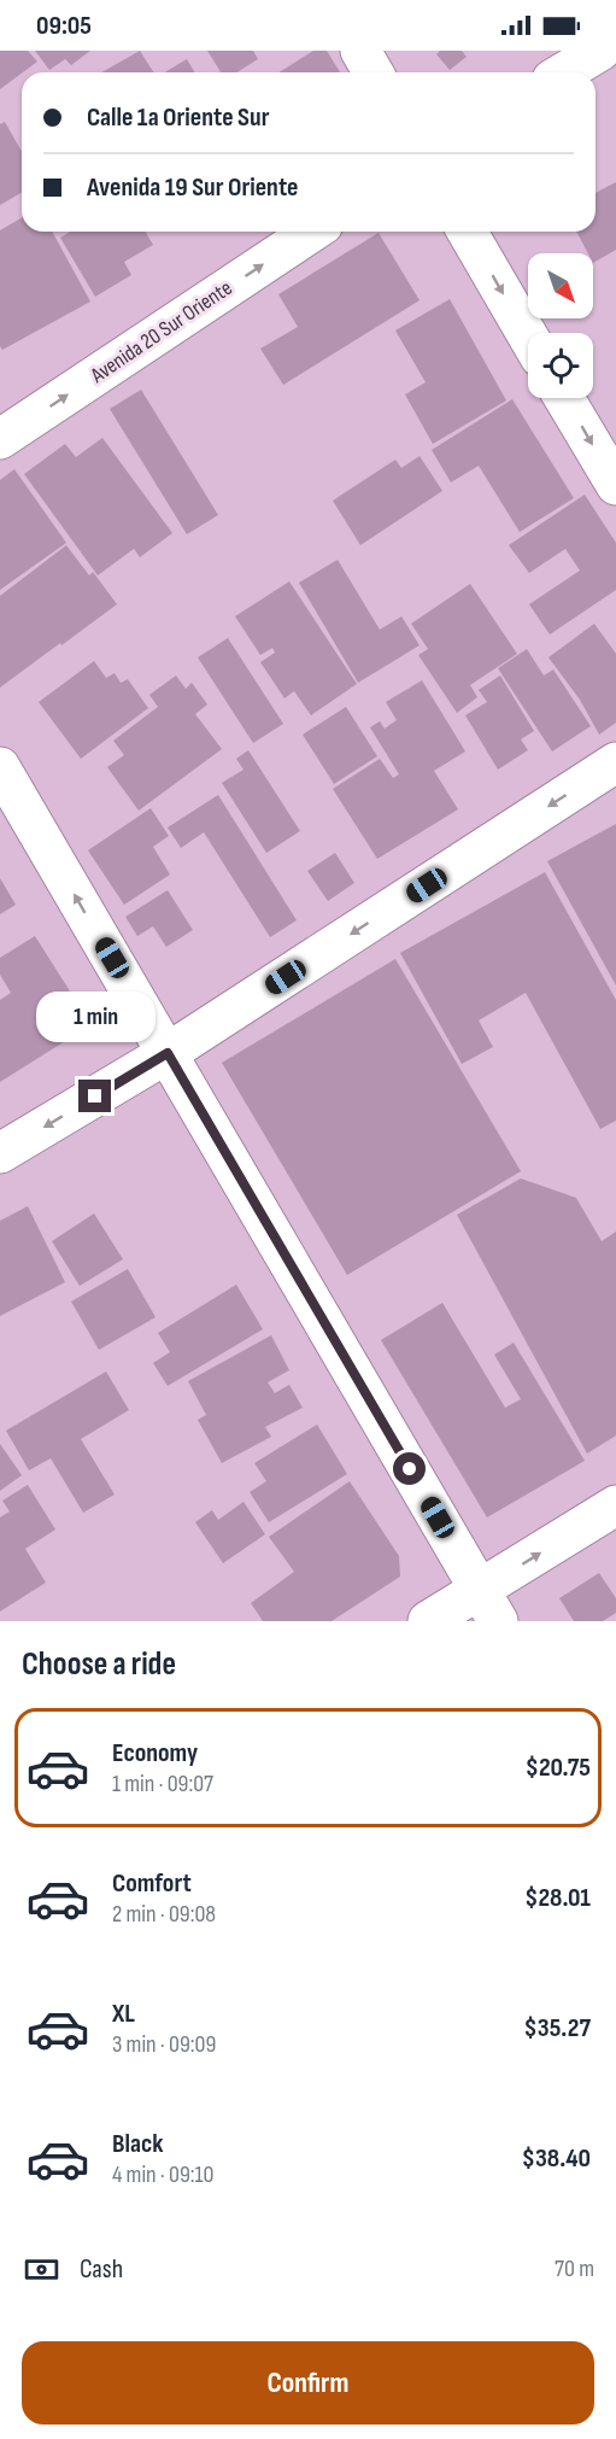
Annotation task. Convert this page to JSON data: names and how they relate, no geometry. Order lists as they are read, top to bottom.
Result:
{
  "streets": {
    "street": ["Avenida 20 Sur Oriente"]
  },
  "one_way": ["Avenida 20 Sur Oriente"],
  "north": "bottom right",
  "page": {
    "status": "09:05",
    "banner": ["Calle 1a Oriente Sur", "Avenida 19 Sur Oriente"],
    "bubble": "1 min",
    "heading": "Choose a ride",
    "list": [
      {
        "name": "Economy",
        "note": "1 min · 09:07",
        "value": "$20.75"
      },
      {
        "name": "Comfort",
        "note": "2 min · 09:08",
        "value": "$28.01"
      },
      {
        "name": "XL",
        "note": "3 min · 09:09",
        "value": "$35.27"
      },
      {
        "name": "Black",
        "note": "4 min · 09:10",
        "value": "$38.40"
      }
    ],
    "pay": ["Cash", "70 m"],
    "buttons": "Confirm"
  }
}
